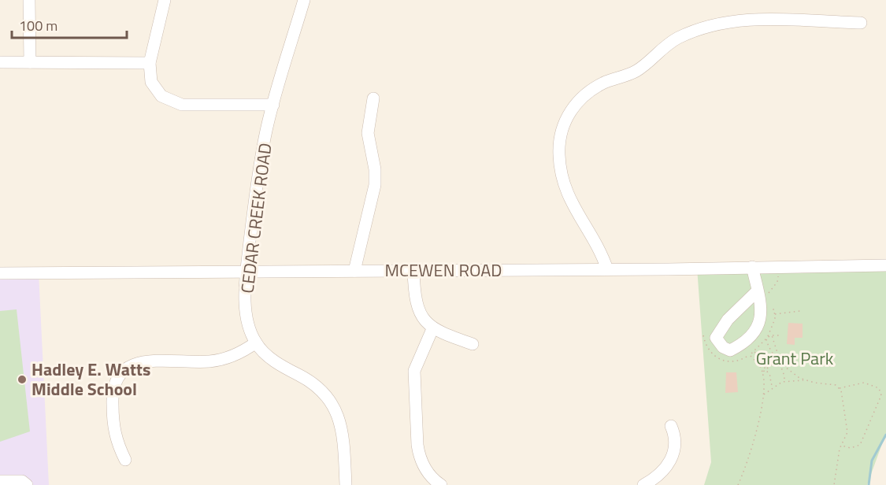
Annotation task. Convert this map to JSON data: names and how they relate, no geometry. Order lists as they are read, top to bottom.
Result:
{
  "streets": {
    "street": ["CEDAR CREEK ROAD", "MCEWEN ROAD"]
  },
  "crossings": [
    ["CEDAR CREEK ROAD", "MCEWEN ROAD"]
  ],
  "parks": ["Grant Park"],
  "places": ["Hadley E. Watts Middle School"],
  "scale_bar": "100 m"
}
